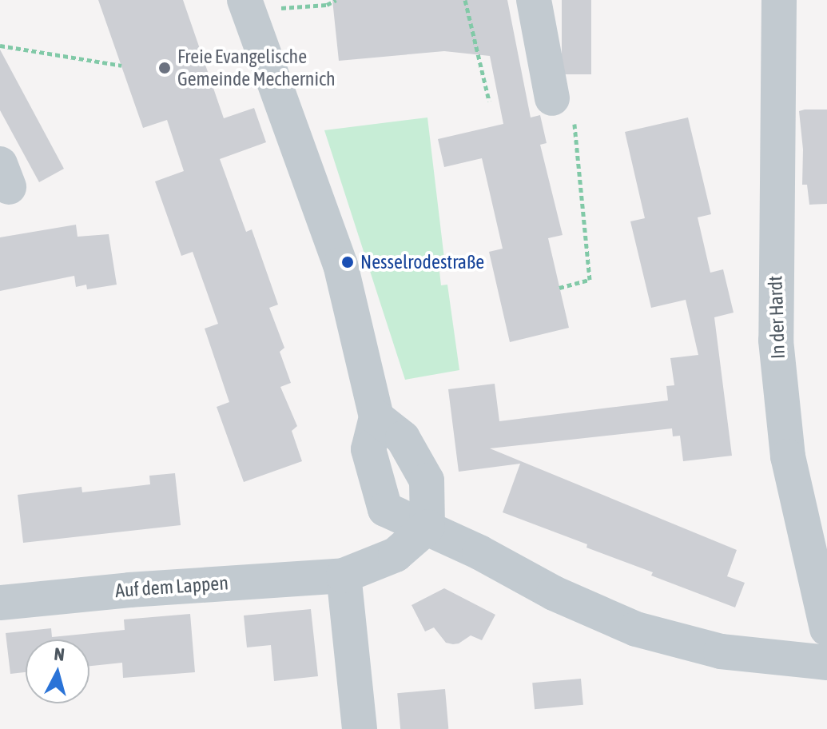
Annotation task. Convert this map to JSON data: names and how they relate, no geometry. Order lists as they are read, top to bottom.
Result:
{
  "streets": {
    "street": ["In der Hardt", "Auf dem Lappen"]
  },
  "places": ["Freie Evangelische Gemeinde Mechernich", "Nesselrodestraße"],
  "north": "top"
}
